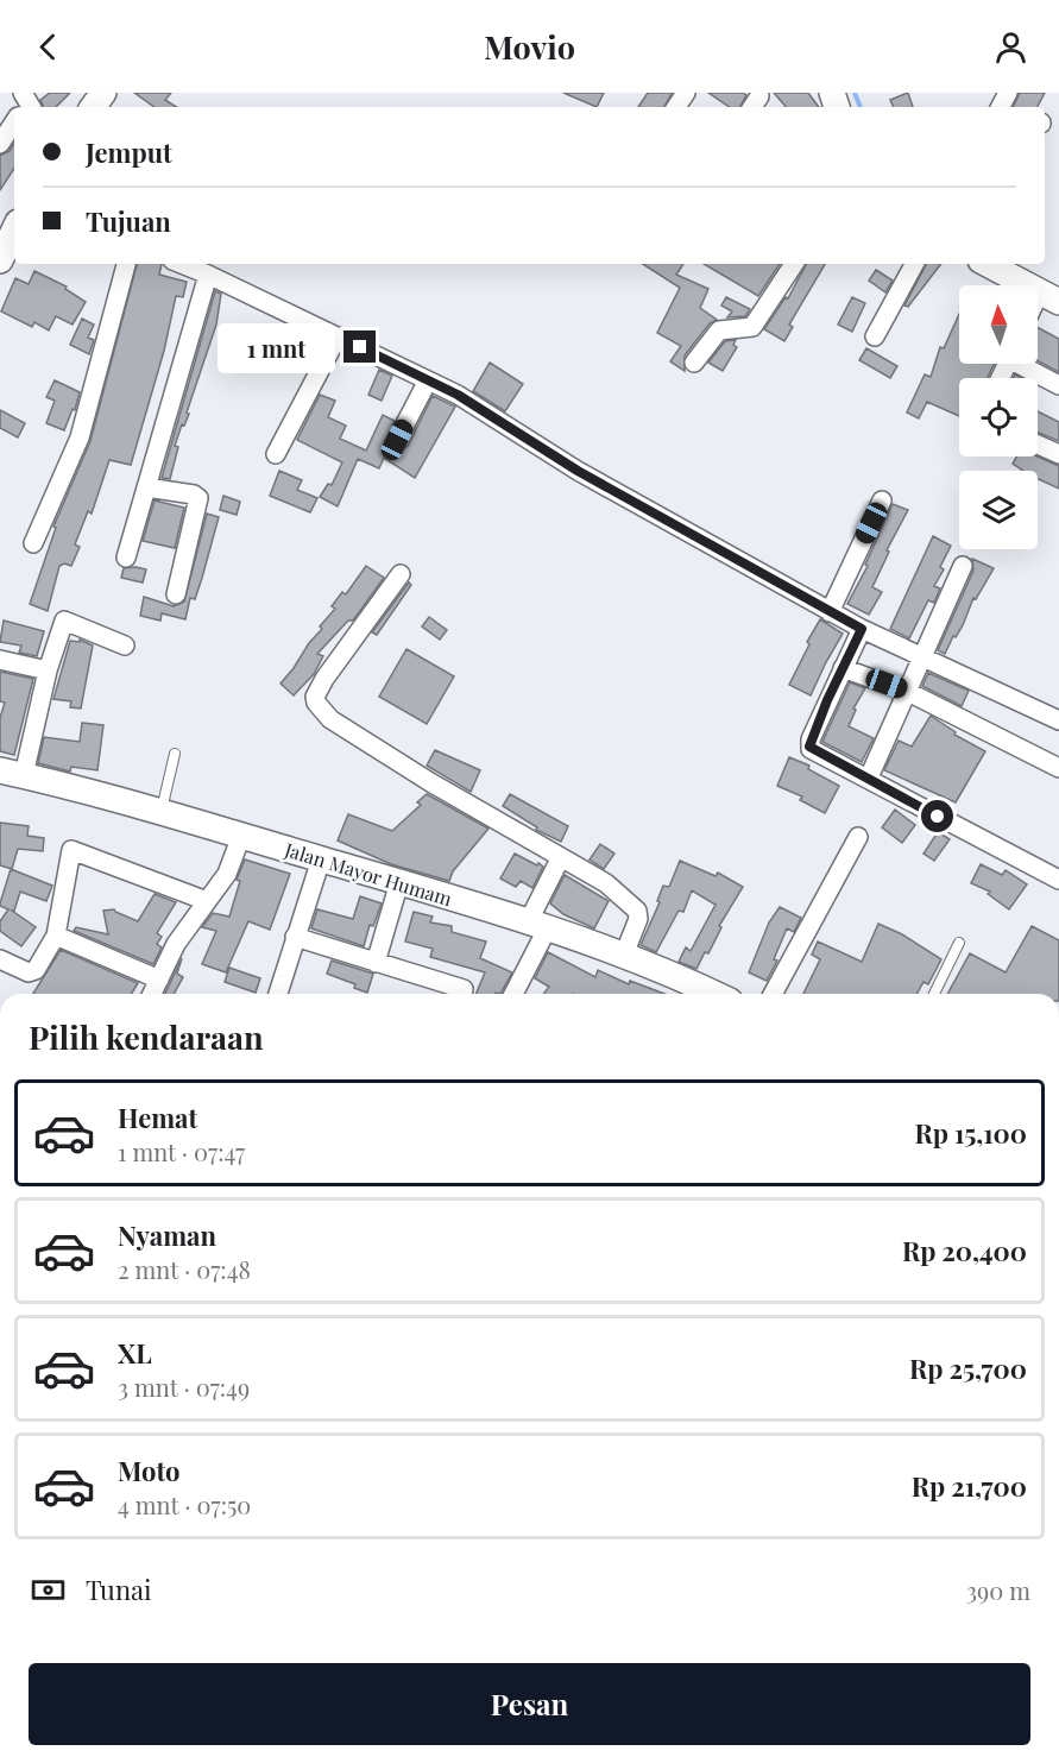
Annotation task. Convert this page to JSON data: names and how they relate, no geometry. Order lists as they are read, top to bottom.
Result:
{
  "streets": {
    "main road": ["Jalan Mayor Humam"]
  },
  "north": "top",
  "page": {
    "header": "Movio",
    "banner": ["Jemput", "Tujuan"],
    "bubble": "1 mnt",
    "heading": "Pilih kendaraan",
    "list": [
      {
        "name": "Hemat",
        "note": "1 mnt · 07:47",
        "value": "Rp 15,100"
      },
      {
        "name": "Nyaman",
        "note": "2 mnt · 07:48",
        "value": "Rp 20,400"
      },
      {
        "name": "XL",
        "note": "3 mnt · 07:49",
        "value": "Rp 25,700"
      },
      {
        "name": "Moto",
        "note": "4 mnt · 07:50",
        "value": "Rp 21,700"
      }
    ],
    "pay": ["Tunai", "390 m"],
    "buttons": "Pesan"
  }
}
